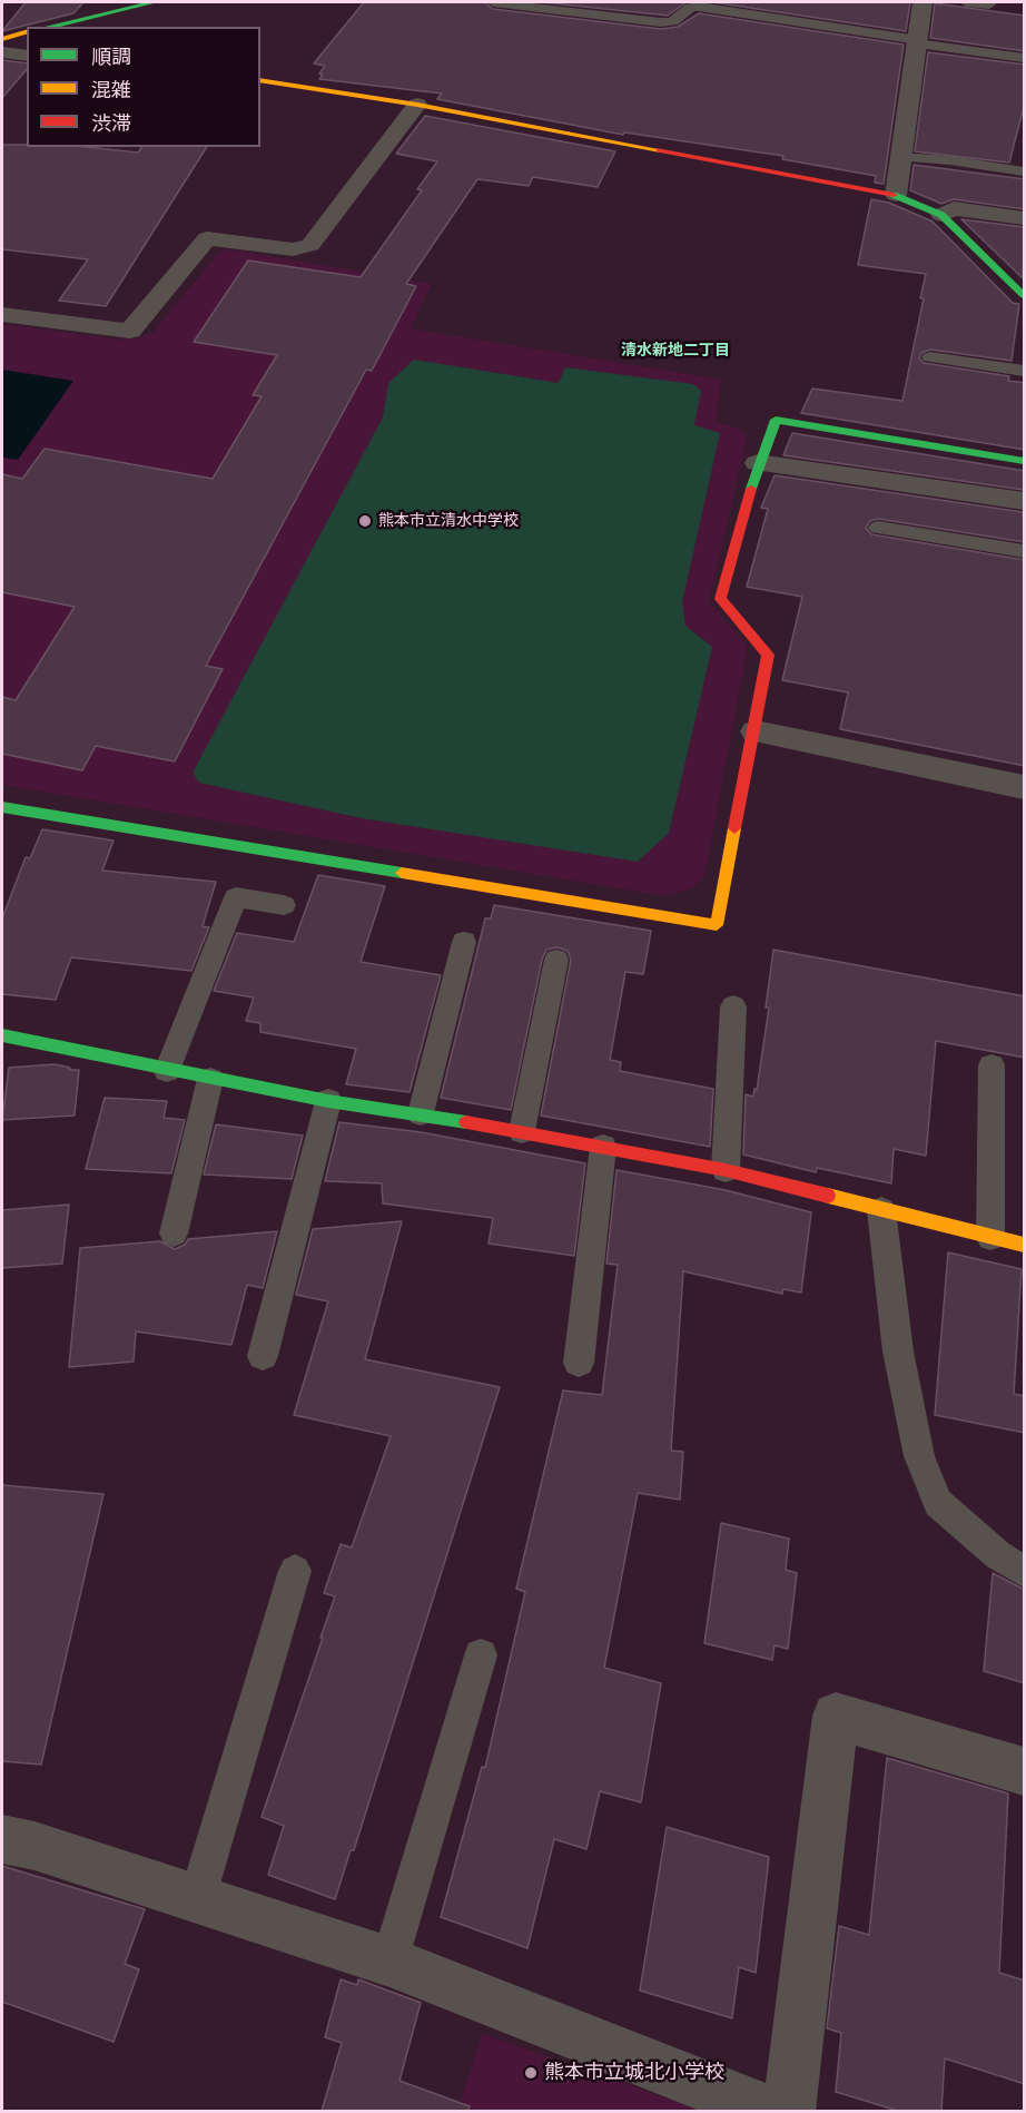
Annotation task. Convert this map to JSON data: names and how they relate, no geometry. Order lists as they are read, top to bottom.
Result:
{
  "districts": ["清水新地二丁目"],
  "places": ["熊本市立清水中学校", "熊本市立城北小学校"],
  "legend": ["順調", "混雑", "渋滞"]
}
